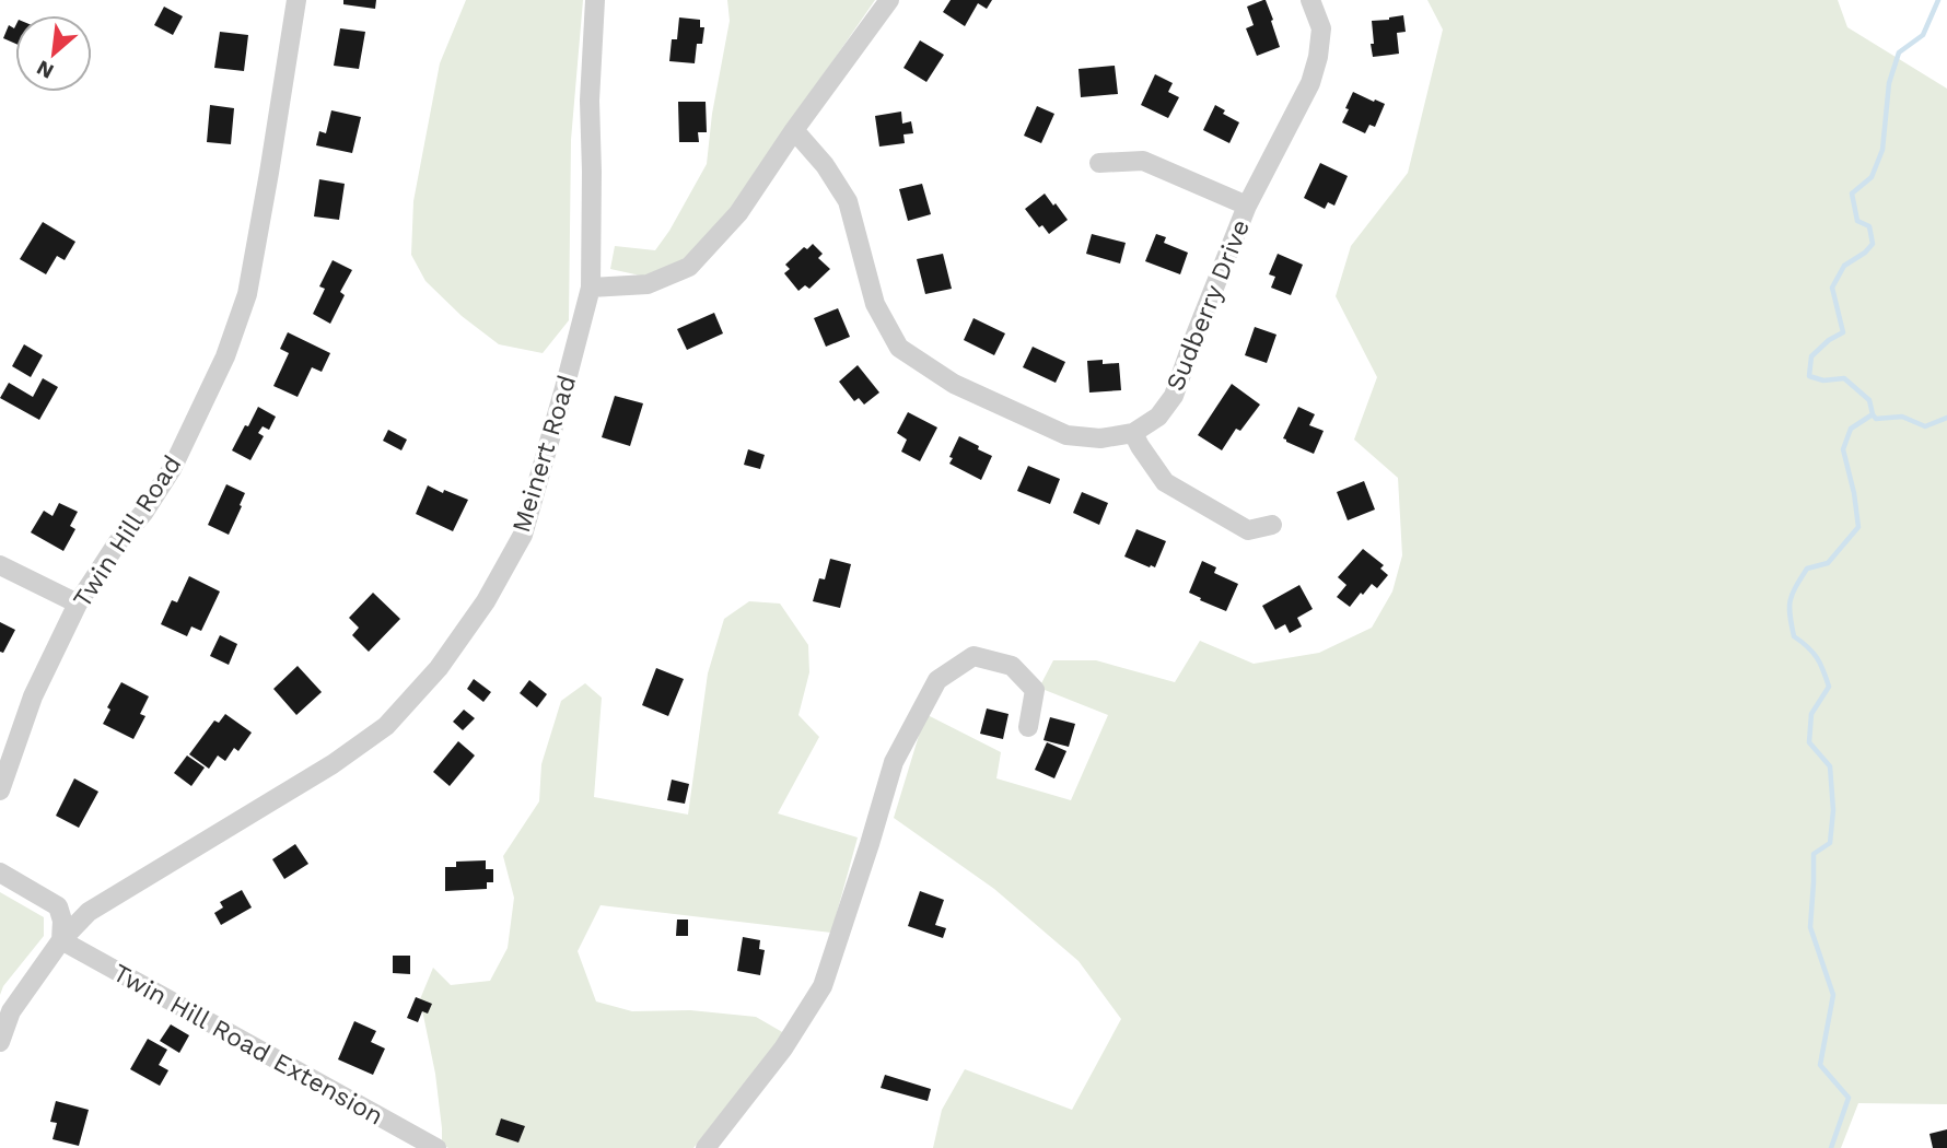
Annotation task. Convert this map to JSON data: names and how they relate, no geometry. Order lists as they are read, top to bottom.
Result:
{
  "streets": {
    "street": [
      "Sudberry Drive",
      "Meinert Road",
      "Twin Hill Road",
      "Twin Hill Road Extension"
    ]
  },
  "crossings": [
    ["Meinert Road", "Twin Hill Road Extension"]
  ],
  "north": "bottom left"
}
